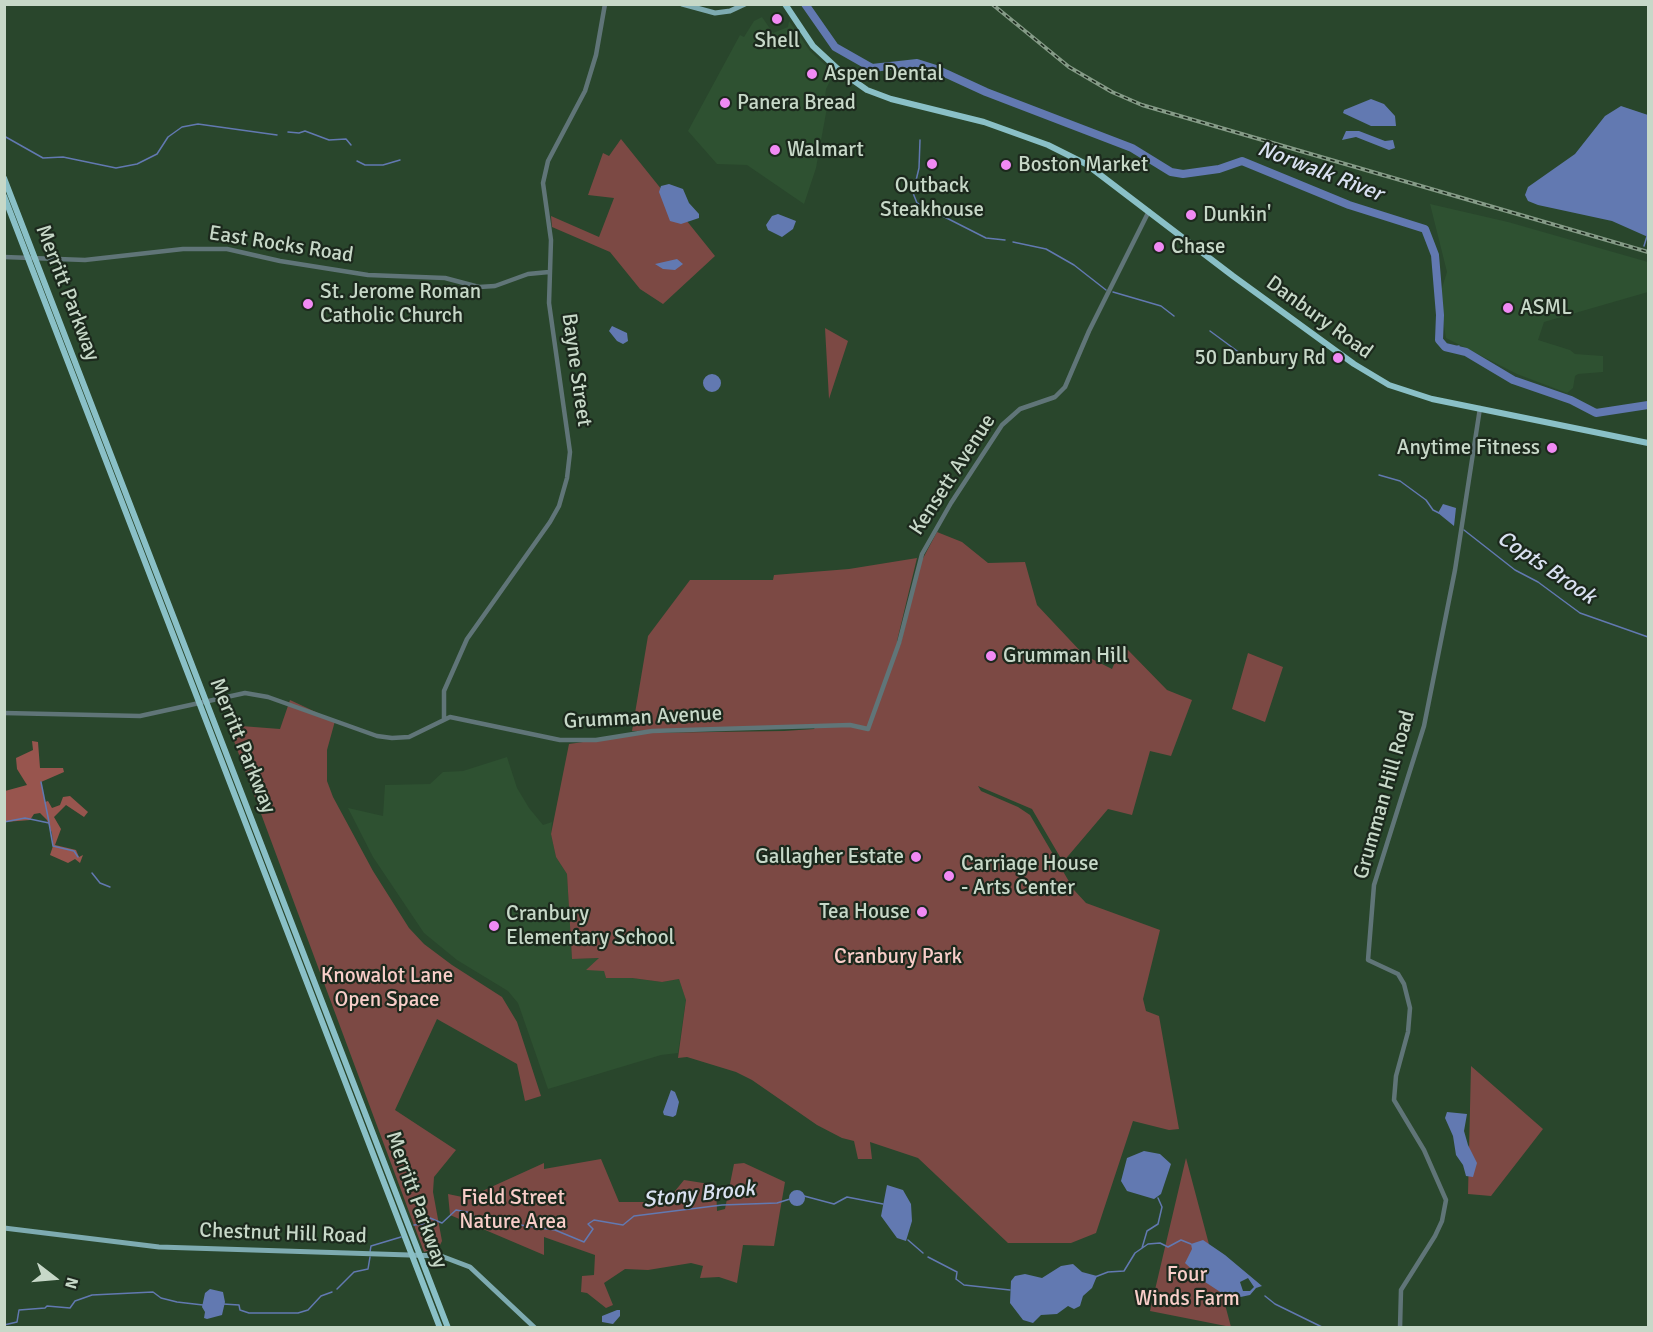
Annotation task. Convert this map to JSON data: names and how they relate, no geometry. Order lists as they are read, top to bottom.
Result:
{
  "streets": {
    "highway": ["Merritt Parkway", "Danbury Road"],
    "main road": ["Chestnut Hill Road"],
    "street": [
      "East Rocks Road",
      "Bayne Street",
      "Kensett Avenue",
      "Grumman Avenue",
      "Grumman Hill Road"
    ]
  },
  "crossings": [
    ["East Rocks Road", "Bayne Street"],
    ["Danbury Road", "Kensett Avenue"],
    ["Danbury Road", "Grumman Hill Road"],
    ["Bayne Street", "Grumman Avenue"],
    ["Kensett Avenue", "Grumman Avenue"]
  ],
  "water": ["Norwalk River", "Copts Brook", "Stony Brook"],
  "parks": [
    "Cranbury Park",
    "Knowalot Lane Open Space",
    "Field Street Nature Area",
    "Four Winds Farm"
  ],
  "places": [
    "Shell",
    "Aspen Dental",
    "Panera Bread",
    "Walmart",
    "Outback Steakhouse",
    "Boston Market",
    "Dunkin'",
    "Chase",
    "St. Jerome Roman Catholic Church",
    "ASML",
    "50 Danbury Rd",
    "Anytime Fitness",
    "Grumman Hill",
    "Gallagher Estate",
    "Carriage House - Arts Center",
    "Tea House",
    "Cranbury Elementary School"
  ],
  "north": "right"
}
